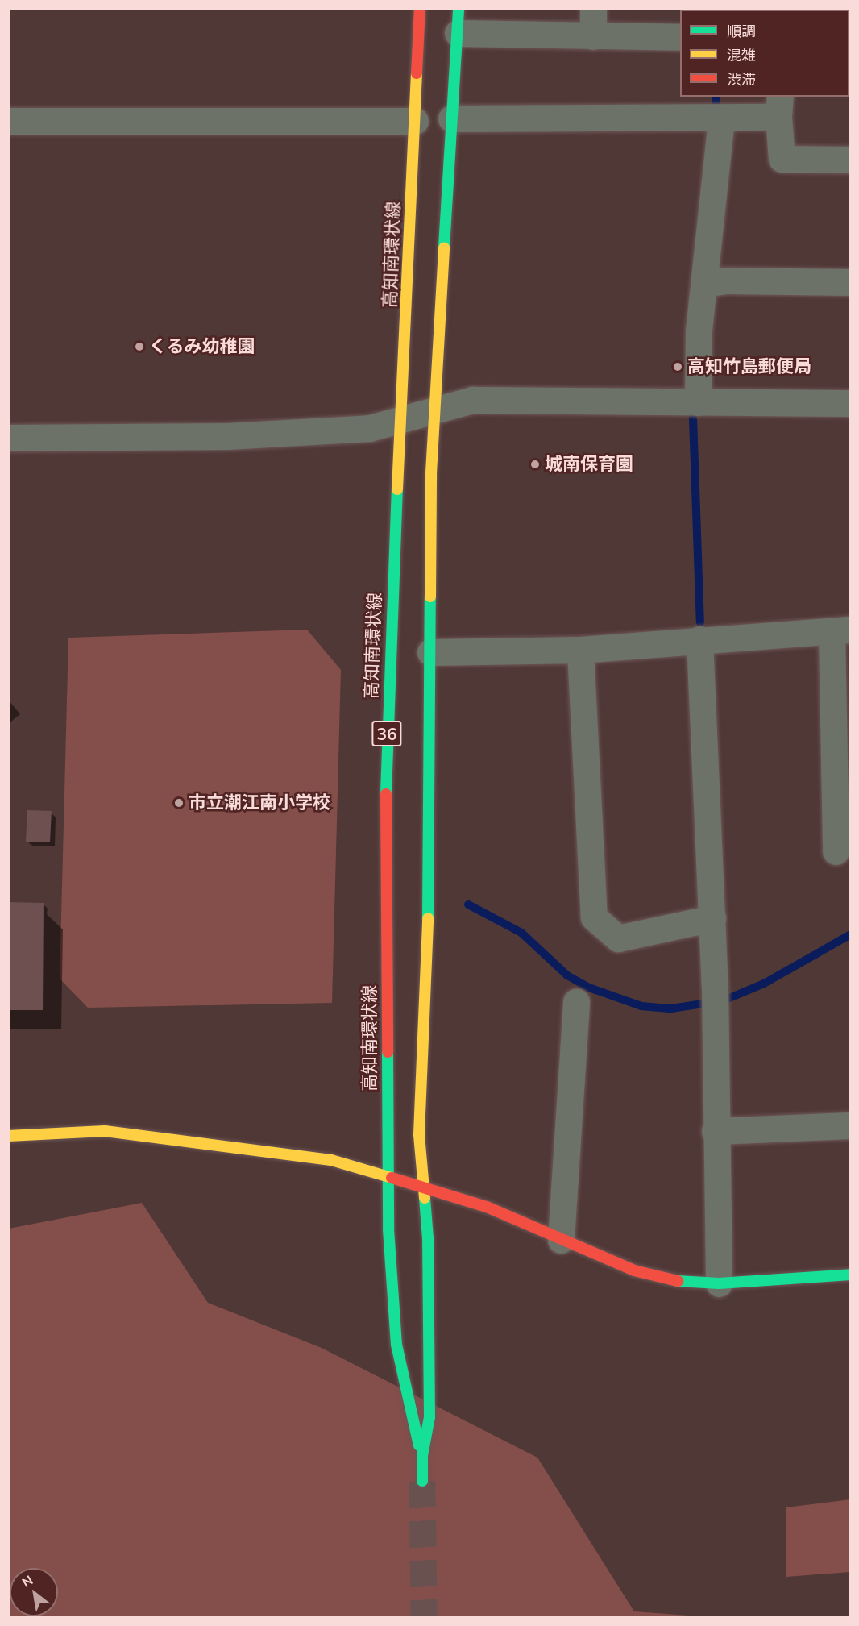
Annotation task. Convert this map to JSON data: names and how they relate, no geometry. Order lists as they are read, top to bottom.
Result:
{
  "streets": {
    "main road": ["高知南環状線", "36"]
  },
  "places": [
    "くるみ幼稚園",
    "高知竹島郵便局",
    "城南保育園",
    "市立潮江南小学校"
  ],
  "legend": ["順調", "混雑", "渋滞"],
  "north": "top left"
}
